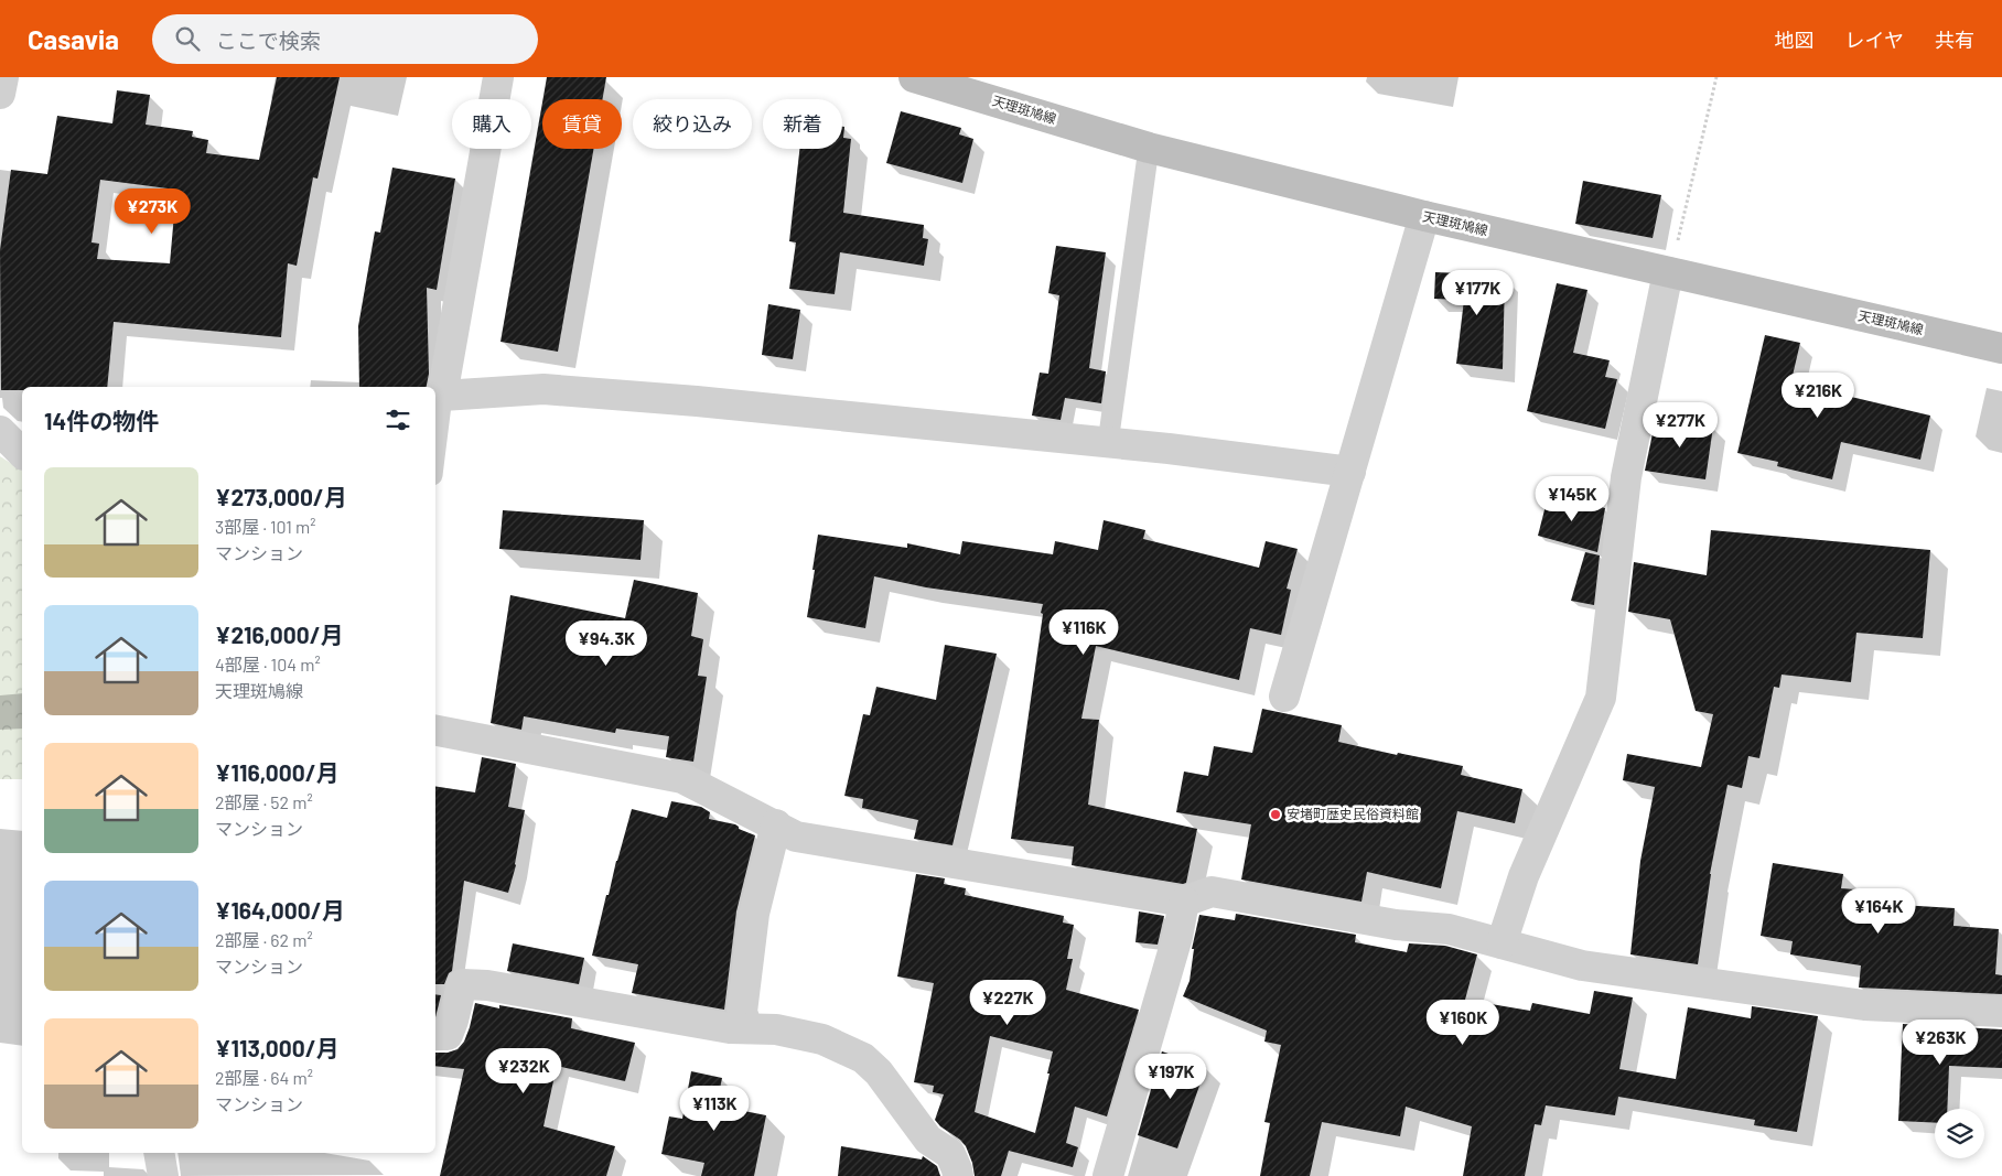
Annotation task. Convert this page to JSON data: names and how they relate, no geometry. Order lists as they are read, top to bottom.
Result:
{
  "streets": {
    "main road": ["天理斑鳩線"]
  },
  "places": ["安堵町歴史民俗資料館"],
  "page": {
    "header": "Casavia",
    "search": "ここで検索",
    "nav": ["地図", "レイヤ", "共有"],
    "chip": [
      "購入",
      "賃貸",
      "絞り込み",
      "新着"
    ],
    "price": [
      "¥273K",
      "¥177K",
      "¥216K",
      "¥277K",
      "¥145K",
      "¥116K",
      "¥94.3K",
      "¥164K",
      "¥227K",
      "¥160K",
      "¥263K",
      "¥232K",
      "¥197K",
      "¥113K"
    ],
    "heading": "14件の物件",
    "list": [
      {
        "name": "¥273,000/月",
        "note": "3部屋 · 101 m² · マンション"
      },
      {
        "name": "¥216,000/月",
        "note": "4部屋 · 104 m² · 天理斑鳩線"
      },
      {
        "name": "¥116,000/月",
        "note": "2部屋 · 52 m² · マンション"
      },
      {
        "name": "¥164,000/月",
        "note": "2部屋 · 62 m² · マンション"
      },
      {
        "name": "¥113,000/月",
        "note": "2部屋 · 64 m² · マンション"
      }
    ]
  }
}
